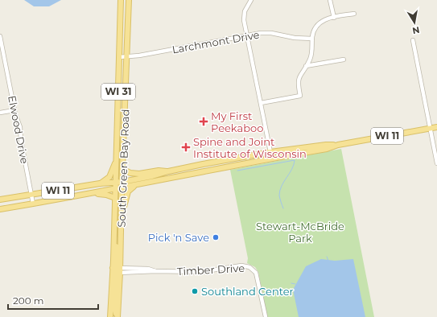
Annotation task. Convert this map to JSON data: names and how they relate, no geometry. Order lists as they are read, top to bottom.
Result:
{
  "streets": {
    "main road": ["WI 31", "WI 11", "South Green Bay Road"],
    "street": ["Larchmont Drive", "Elwood Drive", "Timber Drive"]
  },
  "crossings": [
    ["Larchmont Drive", "South Green Bay Road"],
    ["Elwood Drive", "WI 11"],
    ["WI 11", "South Green Bay Road"],
    ["South Green Bay Road", "Timber Drive"]
  ],
  "parks": ["Stewart-McBride Park"],
  "places": {
    "health": ["My First Peekaboo", "Spine and Joint Institute of Wisconsin"],
    "other": ["Pick 'n Save", "Southland Center"]
  },
  "scale_bar": "200 m",
  "north": "bottom"
}
